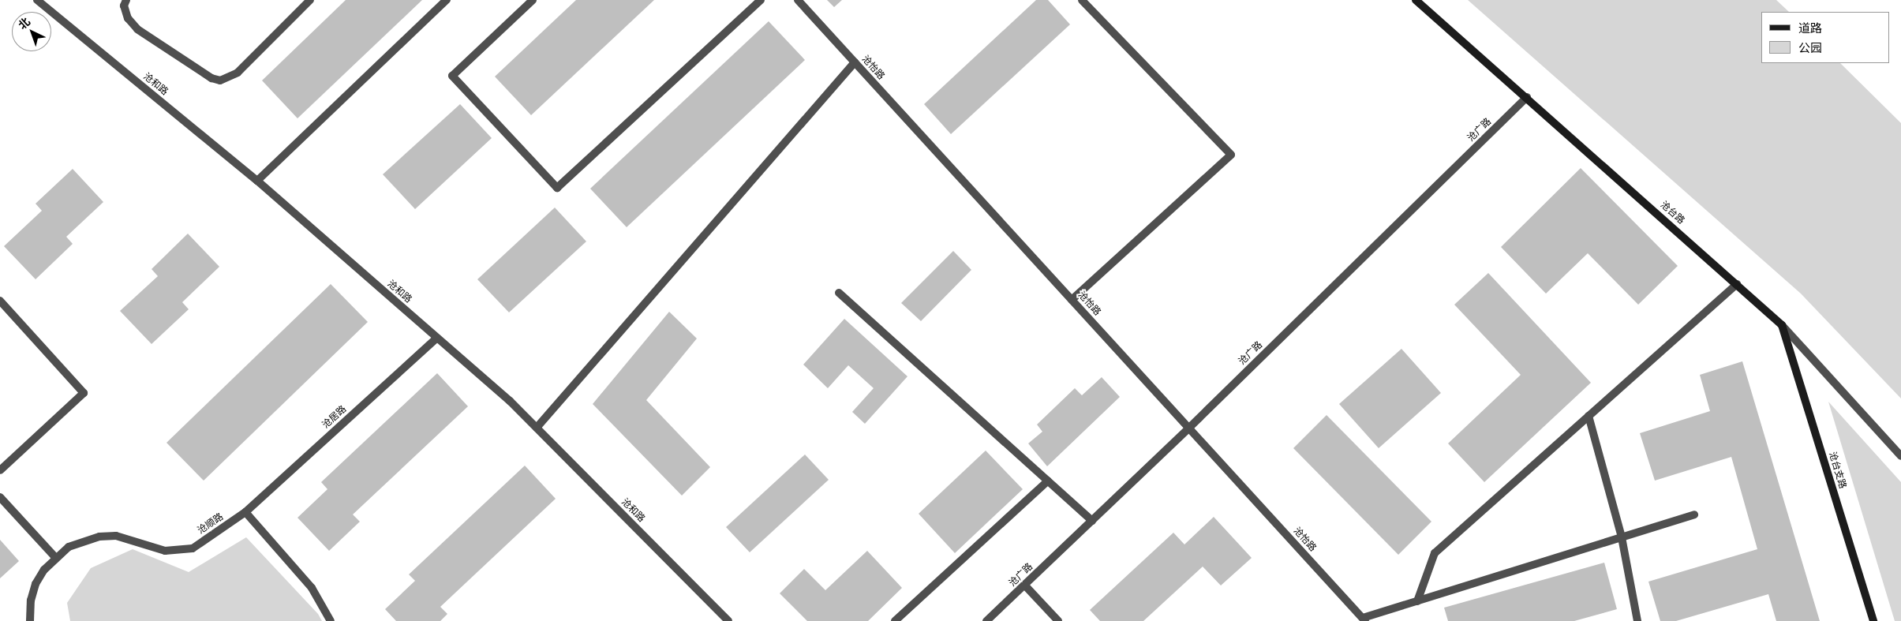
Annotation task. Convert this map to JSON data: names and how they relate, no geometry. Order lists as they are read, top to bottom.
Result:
{
  "streets": {
    "street": [
      "沧怡路",
      "沧和路",
      "沧广路",
      "沧台路",
      "沧居路",
      "沧台支路",
      "沧顺路"
    ]
  },
  "crossings": [
    ["沧怡路", "沧广路"],
    ["沧和路", "沧居路"],
    ["沧广路", "沧台路"],
    ["沧台路", "沧台支路"],
    ["沧居路", "沧顺路"]
  ],
  "legend": ["道路", "公园"],
  "north": "top left"
}
